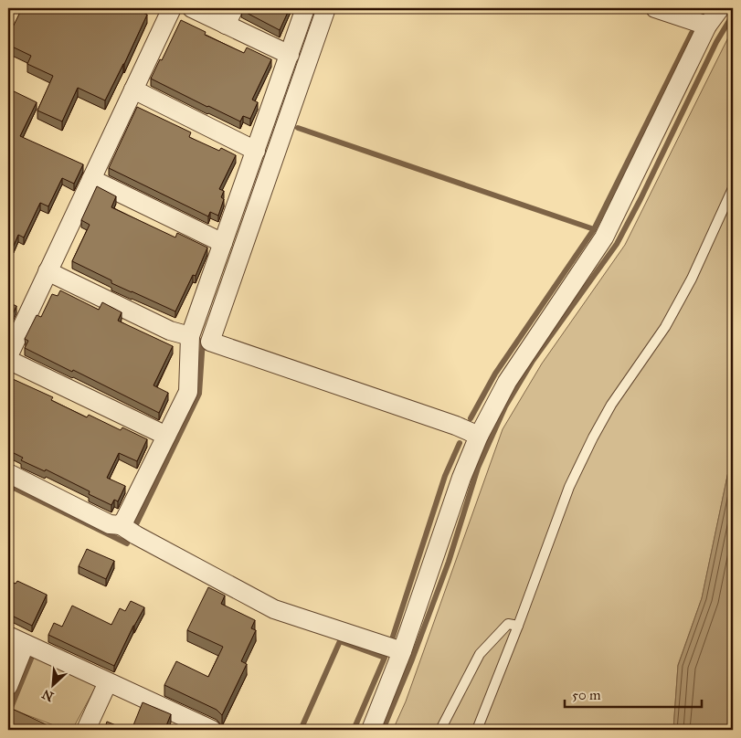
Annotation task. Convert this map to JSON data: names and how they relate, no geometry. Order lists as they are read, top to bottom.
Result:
{
  "scale_bar": "50 m",
  "north": "bottom left"
}
